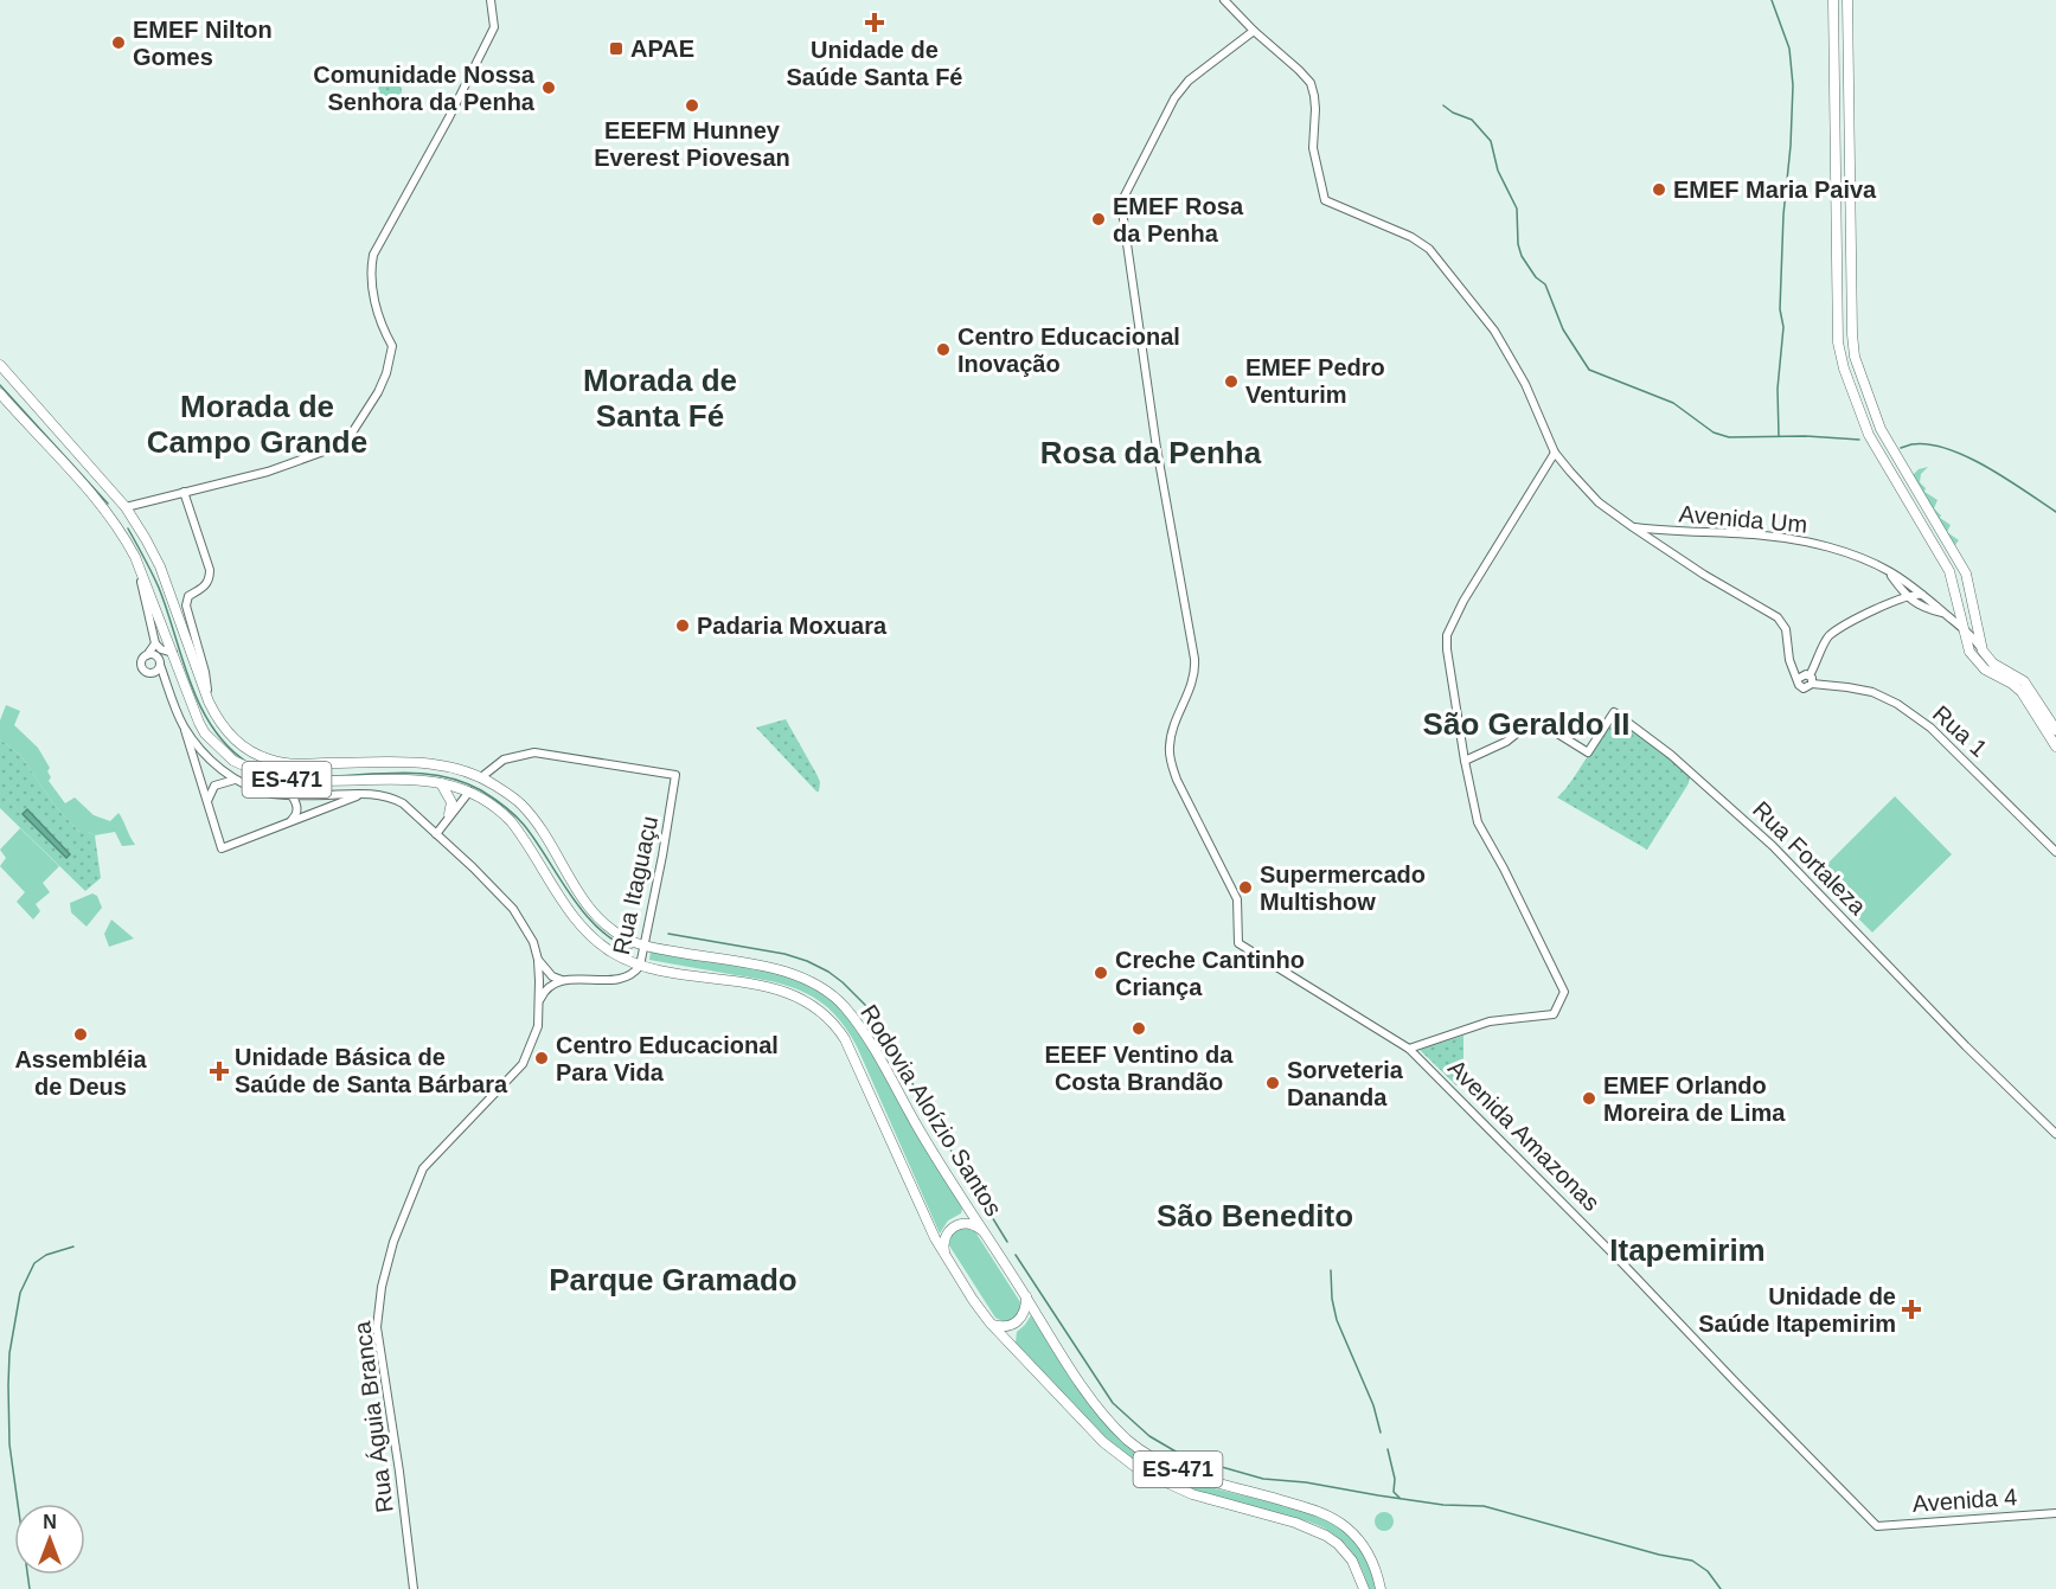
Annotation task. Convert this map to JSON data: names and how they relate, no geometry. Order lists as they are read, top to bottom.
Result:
{
  "streets": {
    "main road": ["ES-471", "Rodovia Aloízio Santos"],
    "street": [
      "Avenida Um",
      "Rua 1",
      "Rua Fortaleza",
      "Rua Itaguaçu",
      "Avenida Amazonas",
      "Rua Águia Branca",
      "Avenida 4"
    ]
  },
  "crossings": [
    ["Rua Itaguaçu", "Rodovia Aloízio Santos"],
    ["Avenida Amazonas", "Avenida 4"]
  ],
  "districts": [
    "Morada de Santa Fé",
    "Morada de Campo Grande",
    "Rosa da Penha",
    "São Geraldo II",
    "São Benedito",
    "Itapemirim",
    "Parque Gramado"
  ],
  "places": {
    "health": ["Unidade de Saúde Santa Fé", "Unidade Básica de Saúde de Santa Bárbara", "Unidade de Saúde Itapemirim"],
    "other": [
      "EMEF Nilton Gomes",
      "Comunidade Nossa Senhora da Penha",
      "EEEFM Hunney Everest Piovesan",
      "EMEF Maria Paiva",
      "EMEF Rosa da Penha",
      "Centro Educacional Inovação",
      "EMEF Pedro Venturim",
      "Padaria Moxuara",
      "Supermercado Multishow",
      "Creche Cantinho Criança",
      "EEEF Ventino da Costa Brandão",
      "Assembléia de Deus",
      "Centro Educacional Para Vida",
      "Sorveteria Dananda",
      "EMEF Orlando Moreira de Lima"
    ],
    "transit": ["APAE"]
  },
  "north": "top"
}
